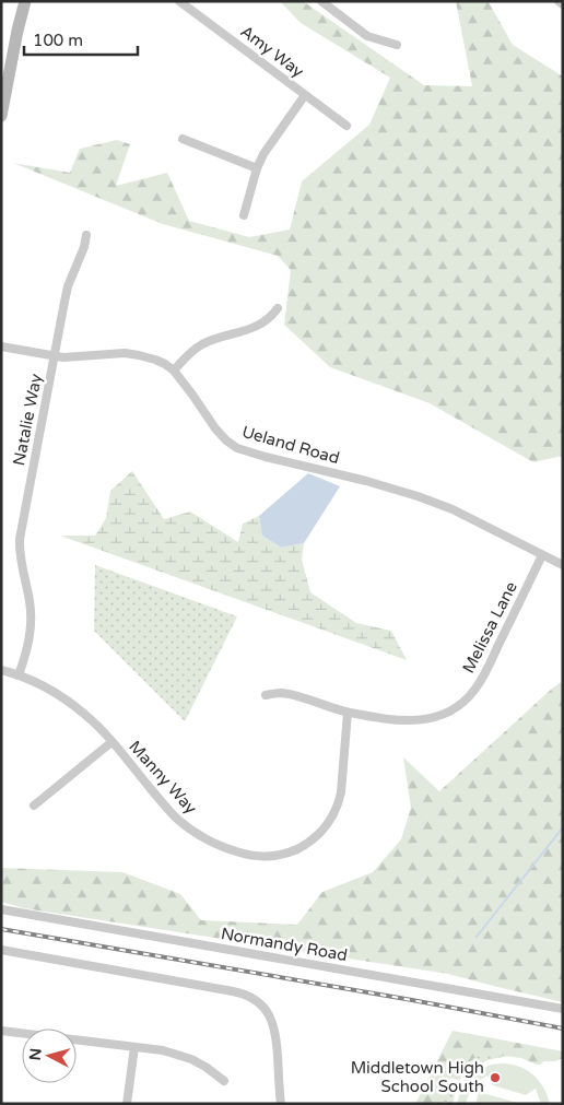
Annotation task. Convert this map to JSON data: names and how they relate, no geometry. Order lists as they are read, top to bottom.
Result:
{
  "streets": {
    "street": [
      "Amy Way",
      "Natalie Way",
      "Ueland Road",
      "Melissa Lane",
      "Manny Way",
      "Normandy Road"
    ]
  },
  "crossings": [
    ["Natalie Way", "Ueland Road"],
    ["Natalie Way", "Manny Way"],
    ["Ueland Road", "Melissa Lane"],
    ["Melissa Lane", "Manny Way"]
  ],
  "places": ["Middletown High School South"],
  "scale_bar": "100 m",
  "north": "left"
}
